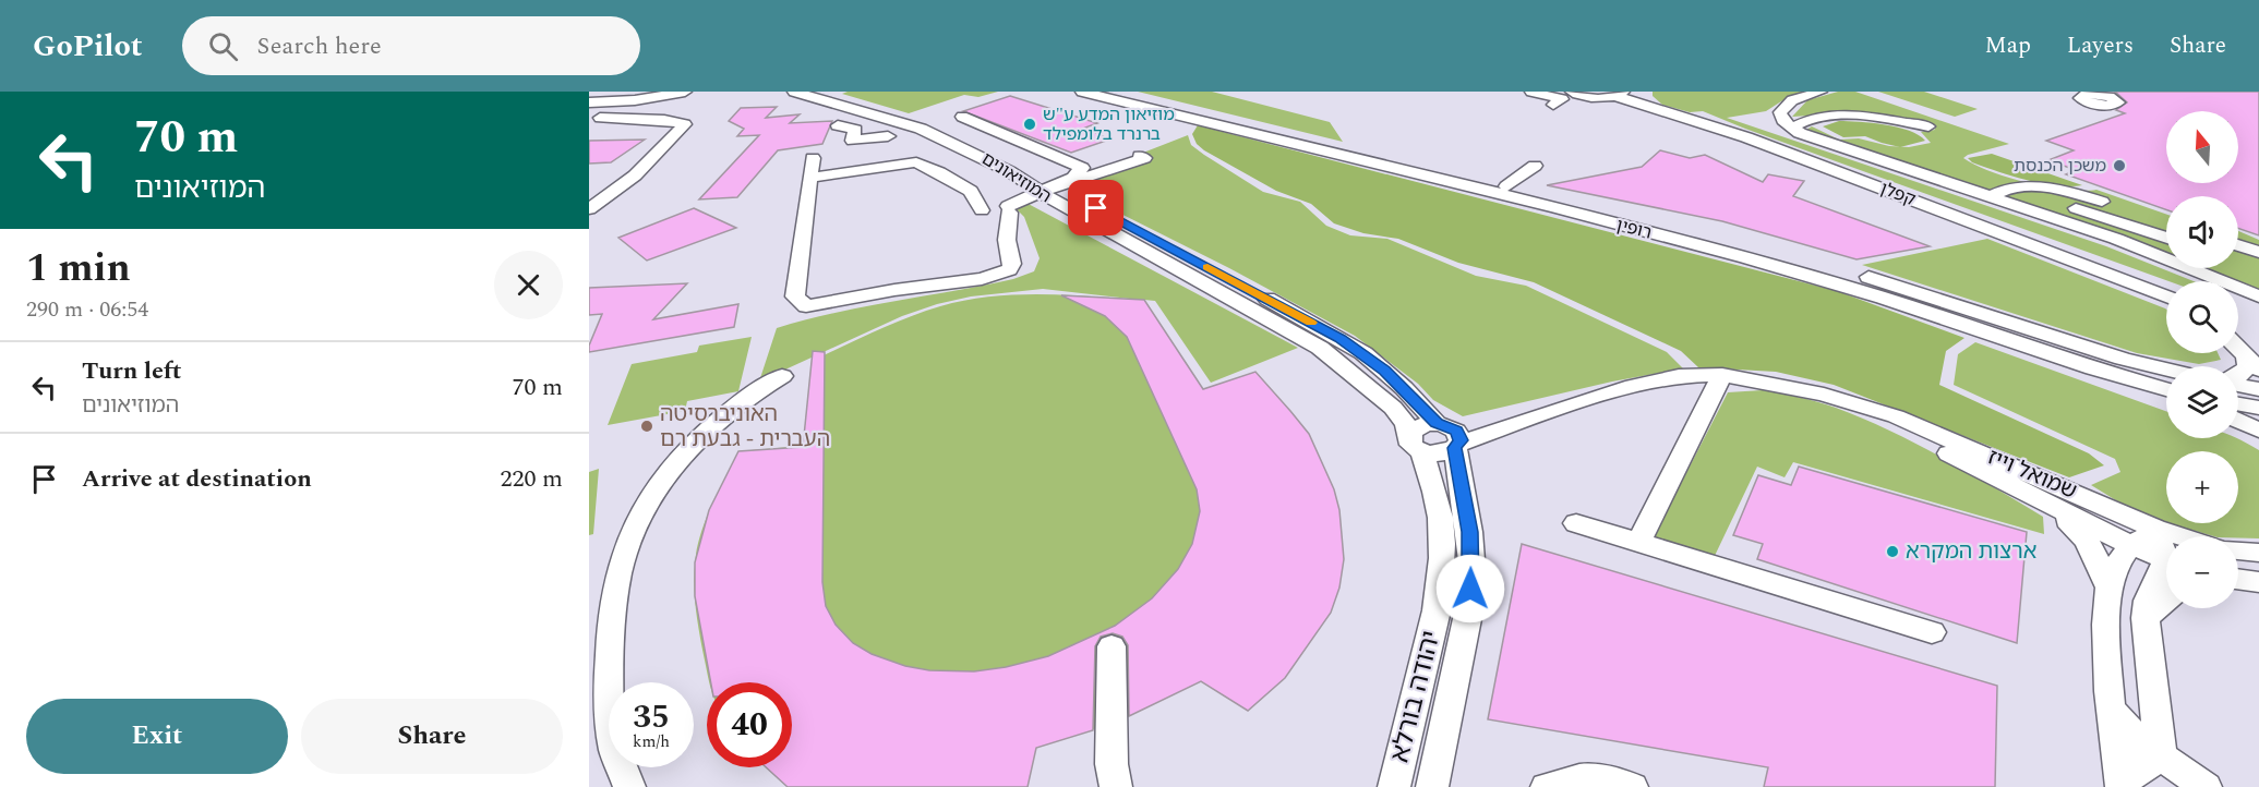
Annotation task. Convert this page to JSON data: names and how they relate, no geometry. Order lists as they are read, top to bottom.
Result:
{
  "streets": {
    "street": [
      "המוזיאונים",
      "קפלן",
      "רופין",
      "שמואל וייז",
      "יהודה בורלא"
    ]
  },
  "crossings": [
    ["המוזיאונים", "שמואל וייז"],
    ["המוזיאונים", "יהודה בורלא"],
    ["שמואל וייז", "יהודה בורלא"]
  ],
  "places": [
    "מוזיאון המדע ע\"ש ברנרד בלומפילד",
    "משכן הכנסת",
    "האוניברסיטה העברית - גבעת רם",
    "ארצות המקרא"
  ],
  "north": "top",
  "page": {
    "header": "GoPilot",
    "search": "Search here",
    "nav": ["Map", "Layers", "Share"],
    "turn": ["70 m", "המוזיאונים"],
    "map_buttons": ["+", "−"],
    "heading": ["1 min", "290 m · 06:54"],
    "list": [
      {
        "name": "Turn left",
        "note": "המוזיאונים",
        "value": "70 m"
      },
      {
        "name": "Arrive at destination",
        "value": "220 m"
      }
    ],
    "speed": "35 km/h",
    "limit": "40",
    "buttons": ["Exit", "Share"]
  }
}
